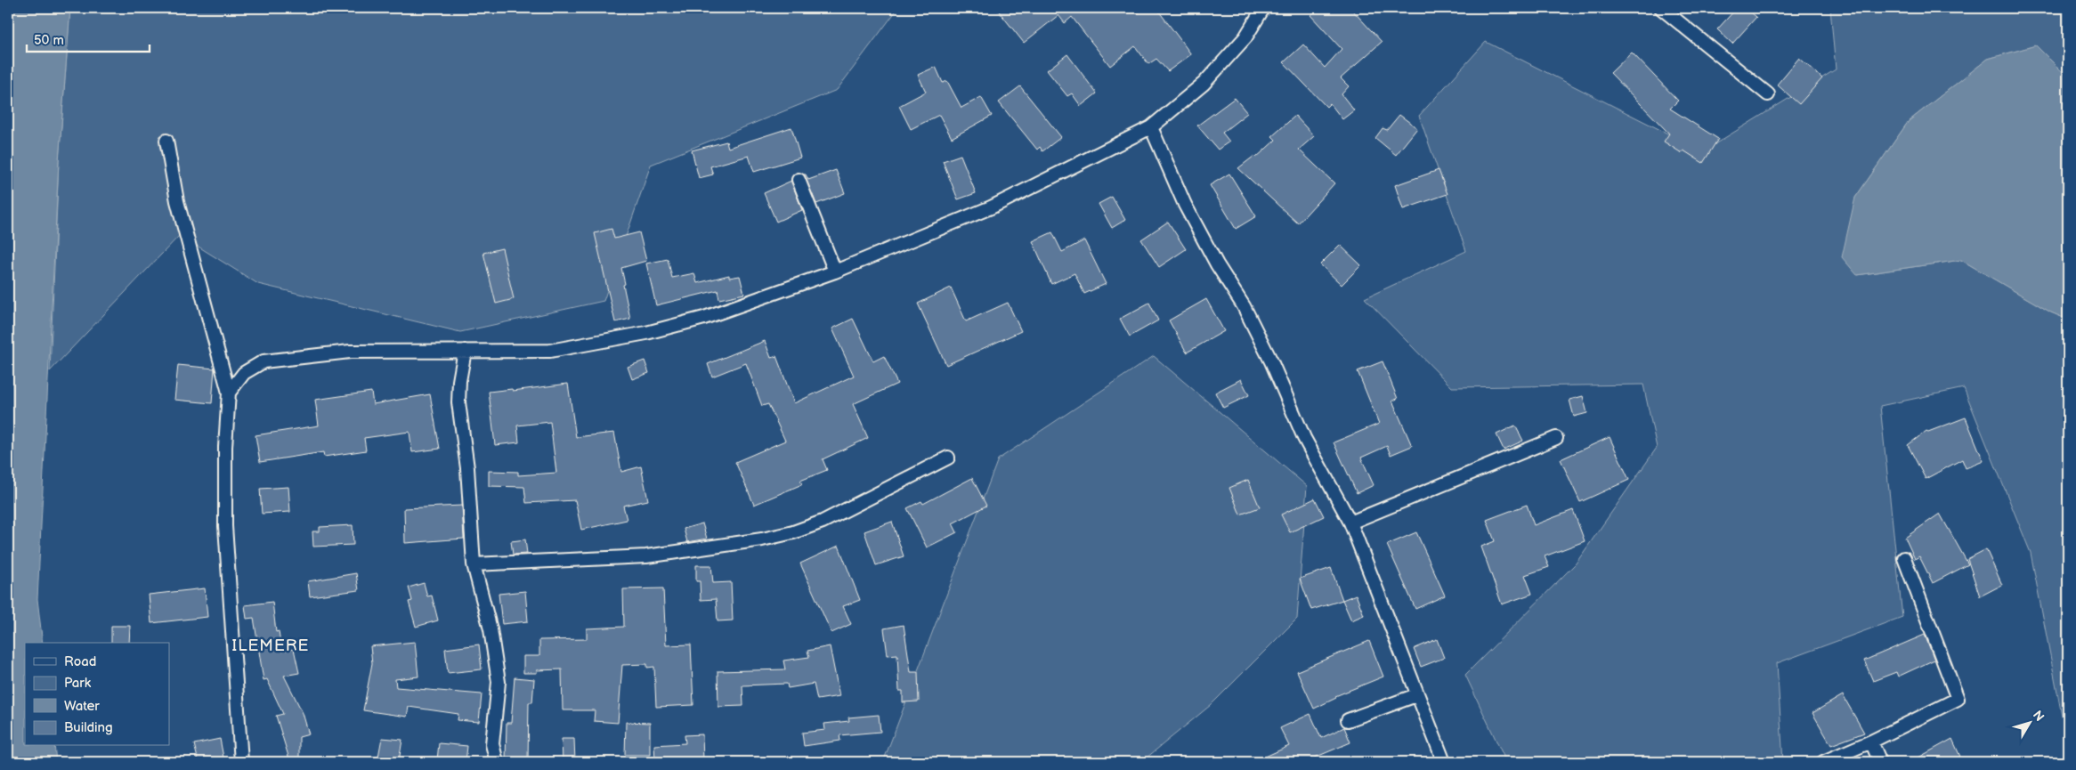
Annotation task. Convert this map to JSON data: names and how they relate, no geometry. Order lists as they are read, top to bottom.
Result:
{
  "districts": ["ILEMERE"],
  "legend": [
    "Road",
    "Park",
    "Water",
    "Building"
  ],
  "scale_bar": "50 m",
  "north": "top right"
}
